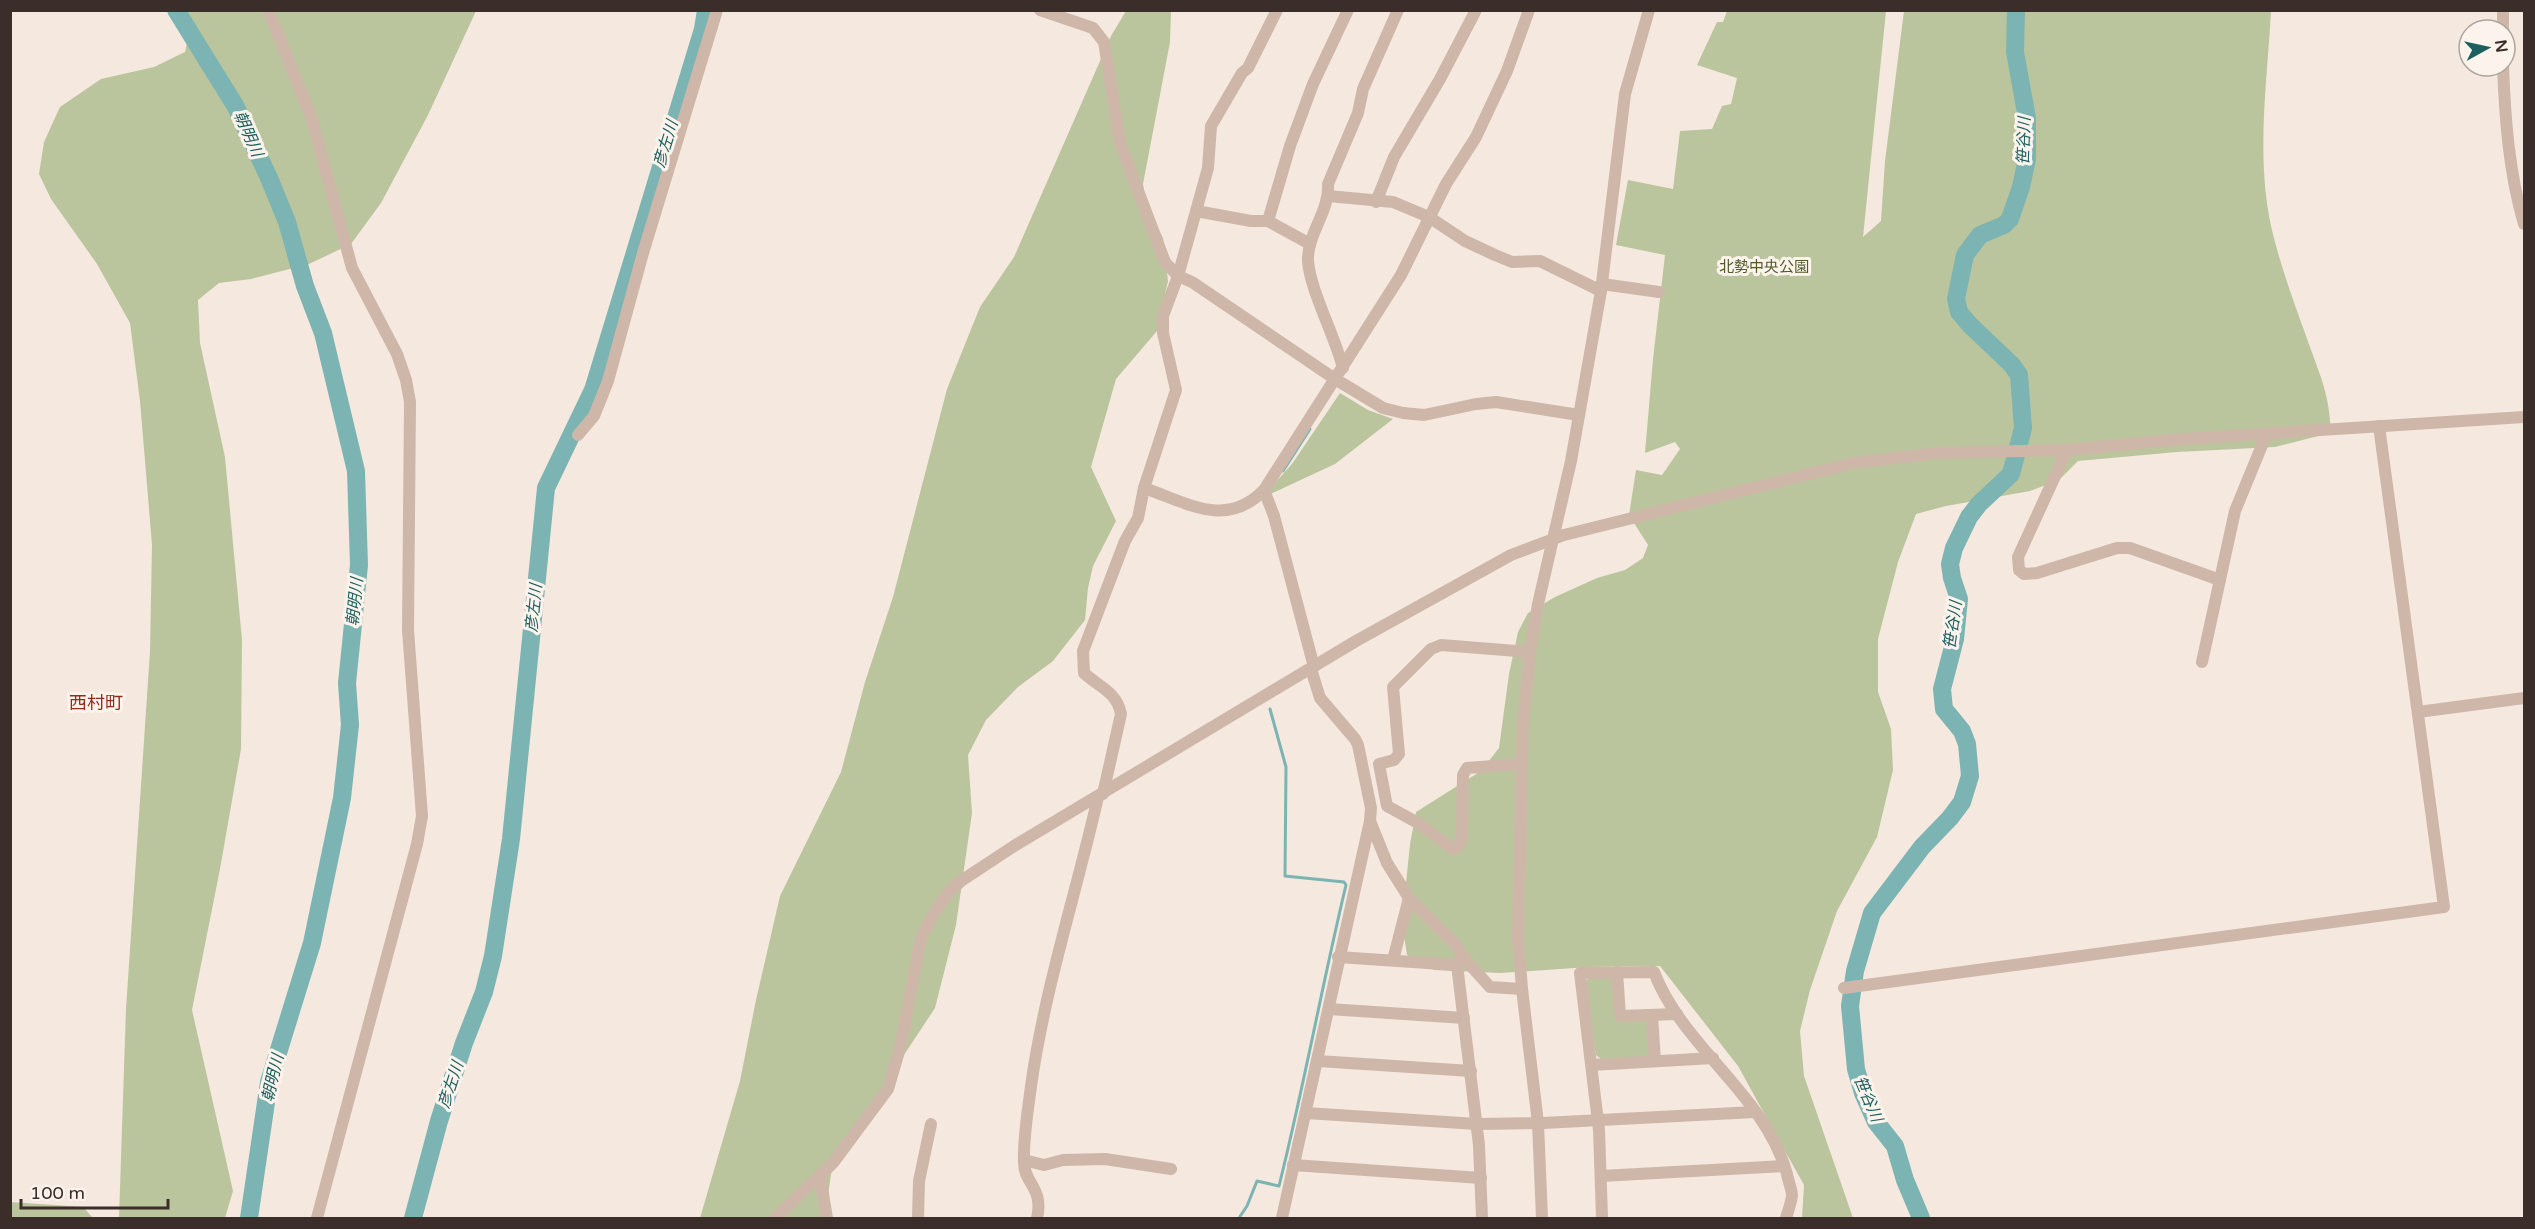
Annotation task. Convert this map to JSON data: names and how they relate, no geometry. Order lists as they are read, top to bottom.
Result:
{
  "districts": ["西村町"],
  "water": ["朝明川", "笹谷川", "彦左川"],
  "parks": ["北勢中央公園"],
  "scale_bar": "100 m",
  "north": "right"
}
